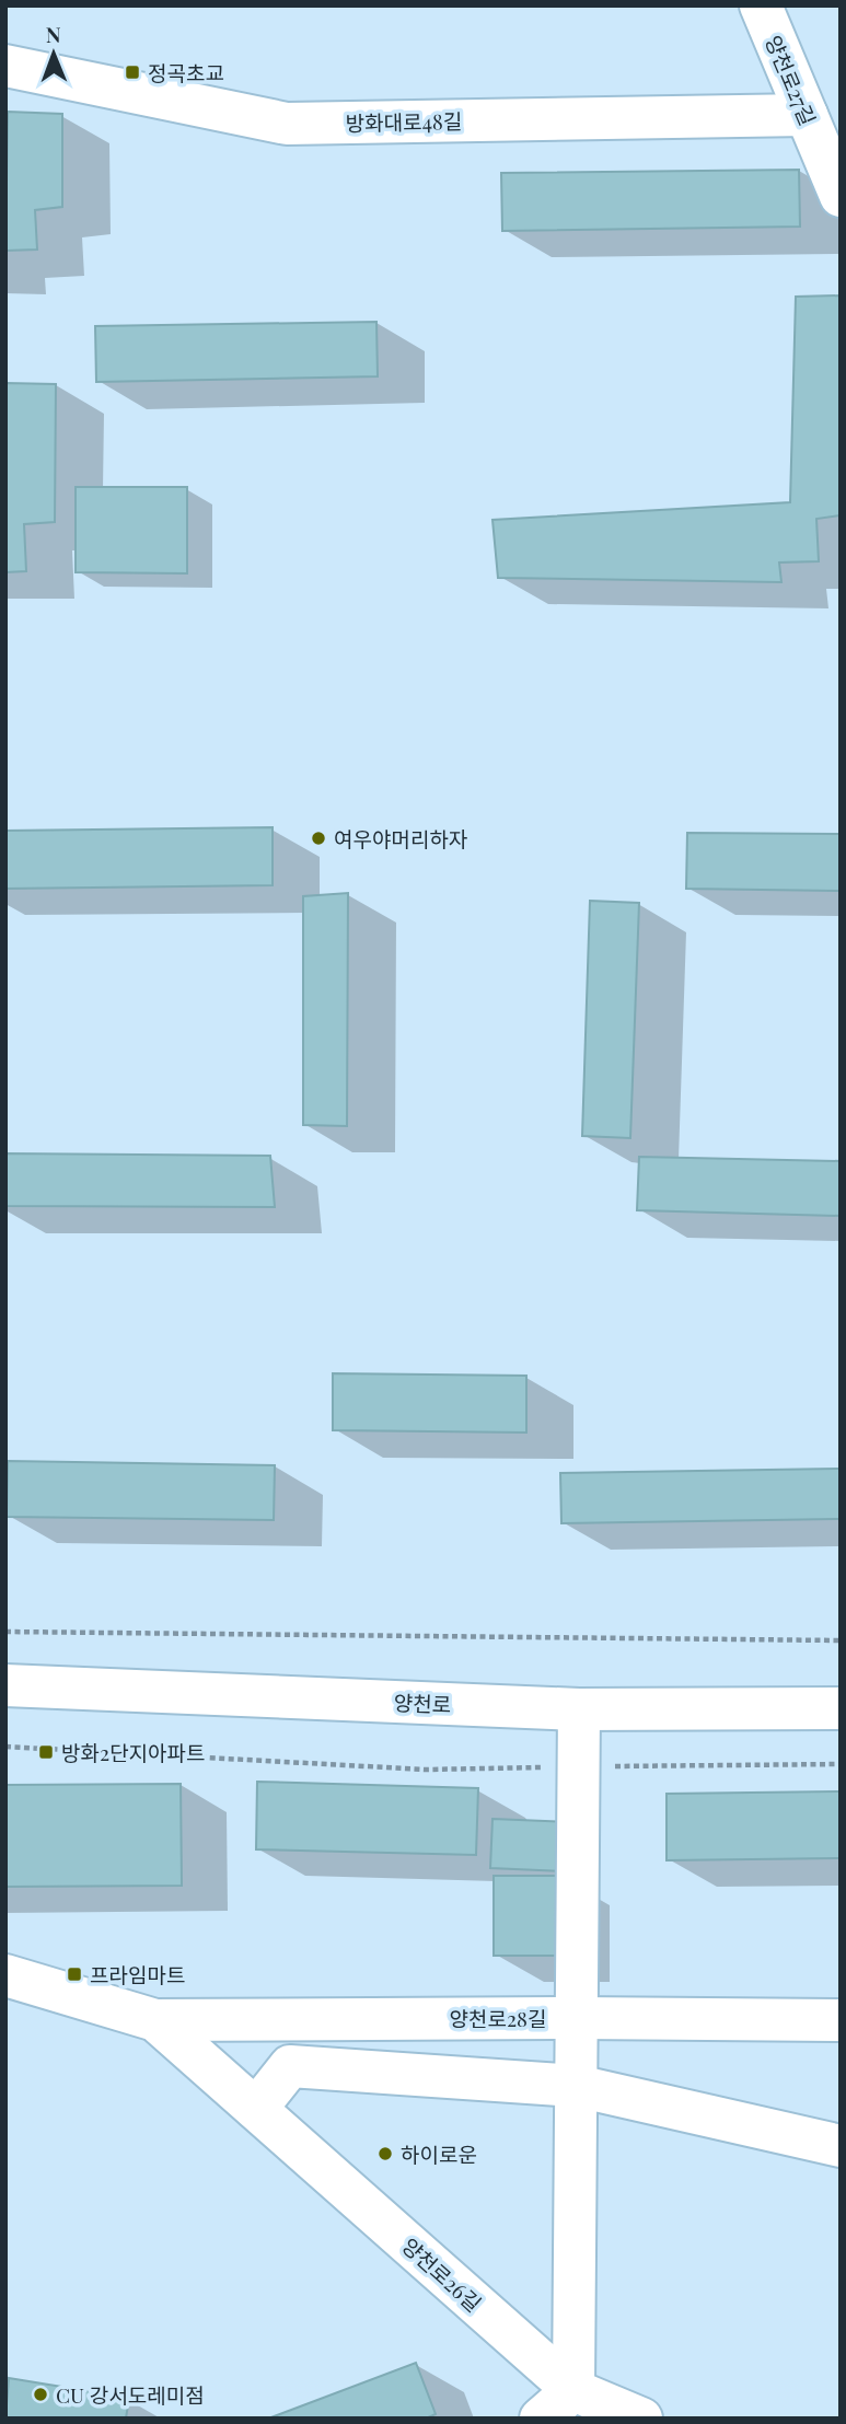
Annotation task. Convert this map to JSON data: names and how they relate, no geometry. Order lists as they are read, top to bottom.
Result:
{
  "streets": {
    "street": [
      "양천로27길",
      "방화대로48길",
      "양천로",
      "양천로28길",
      "양천로26길"
    ]
  },
  "crossings": [
    ["양천로27길", "방화대로48길"],
    ["양천로28길", "양천로26길"]
  ],
  "places": {
    "transit": ["정곡초교", "방화2단지아파트", "프라임마트"],
    "other": ["여우야머리하자", "하이로운", "CU 강서도레미점"]
  },
  "north": "top"
}
